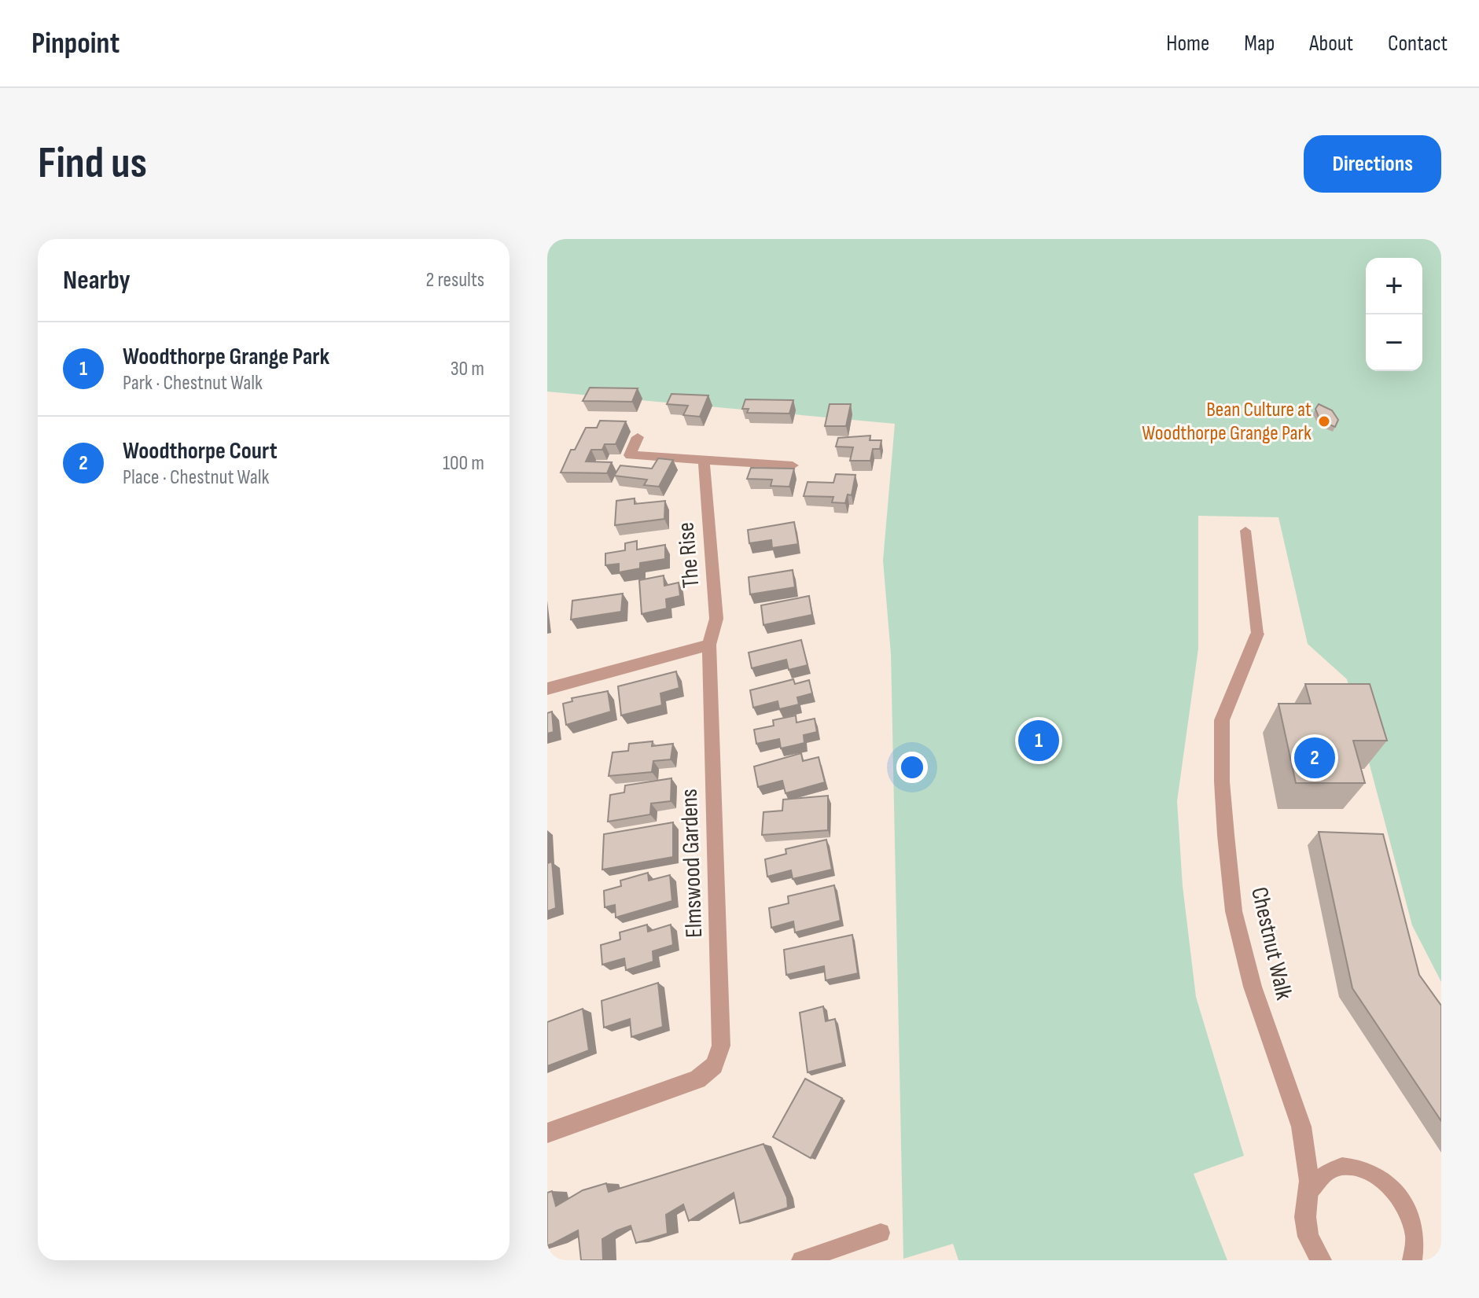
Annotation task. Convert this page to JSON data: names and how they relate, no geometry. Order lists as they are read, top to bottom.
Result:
{
  "streets": {
    "street": ["The Rise", "Elmswood Gardens", "Chestnut Walk"]
  },
  "crossings": [
    ["The Rise", "Elmswood Gardens"]
  ],
  "places": ["Bean Culture at Woodthorpe Grange Park"],
  "page": {
    "header": "Pinpoint",
    "nav": [
      "Home",
      "Map",
      "About",
      "Contact"
    ],
    "buttons": "Directions",
    "title": "Find us",
    "heading": ["Nearby", "2 results"],
    "map_buttons": ["+", "−"],
    "list": [
      {
        "mark": "1",
        "name": "Woodthorpe Grange Park",
        "note": "Park · Chestnut Walk",
        "value": "30 m"
      },
      {
        "mark": "2",
        "name": "Woodthorpe Court",
        "note": "Place · Chestnut Walk",
        "value": "100 m"
      }
    ],
    "pins": ["1", "2"]
  }
}
